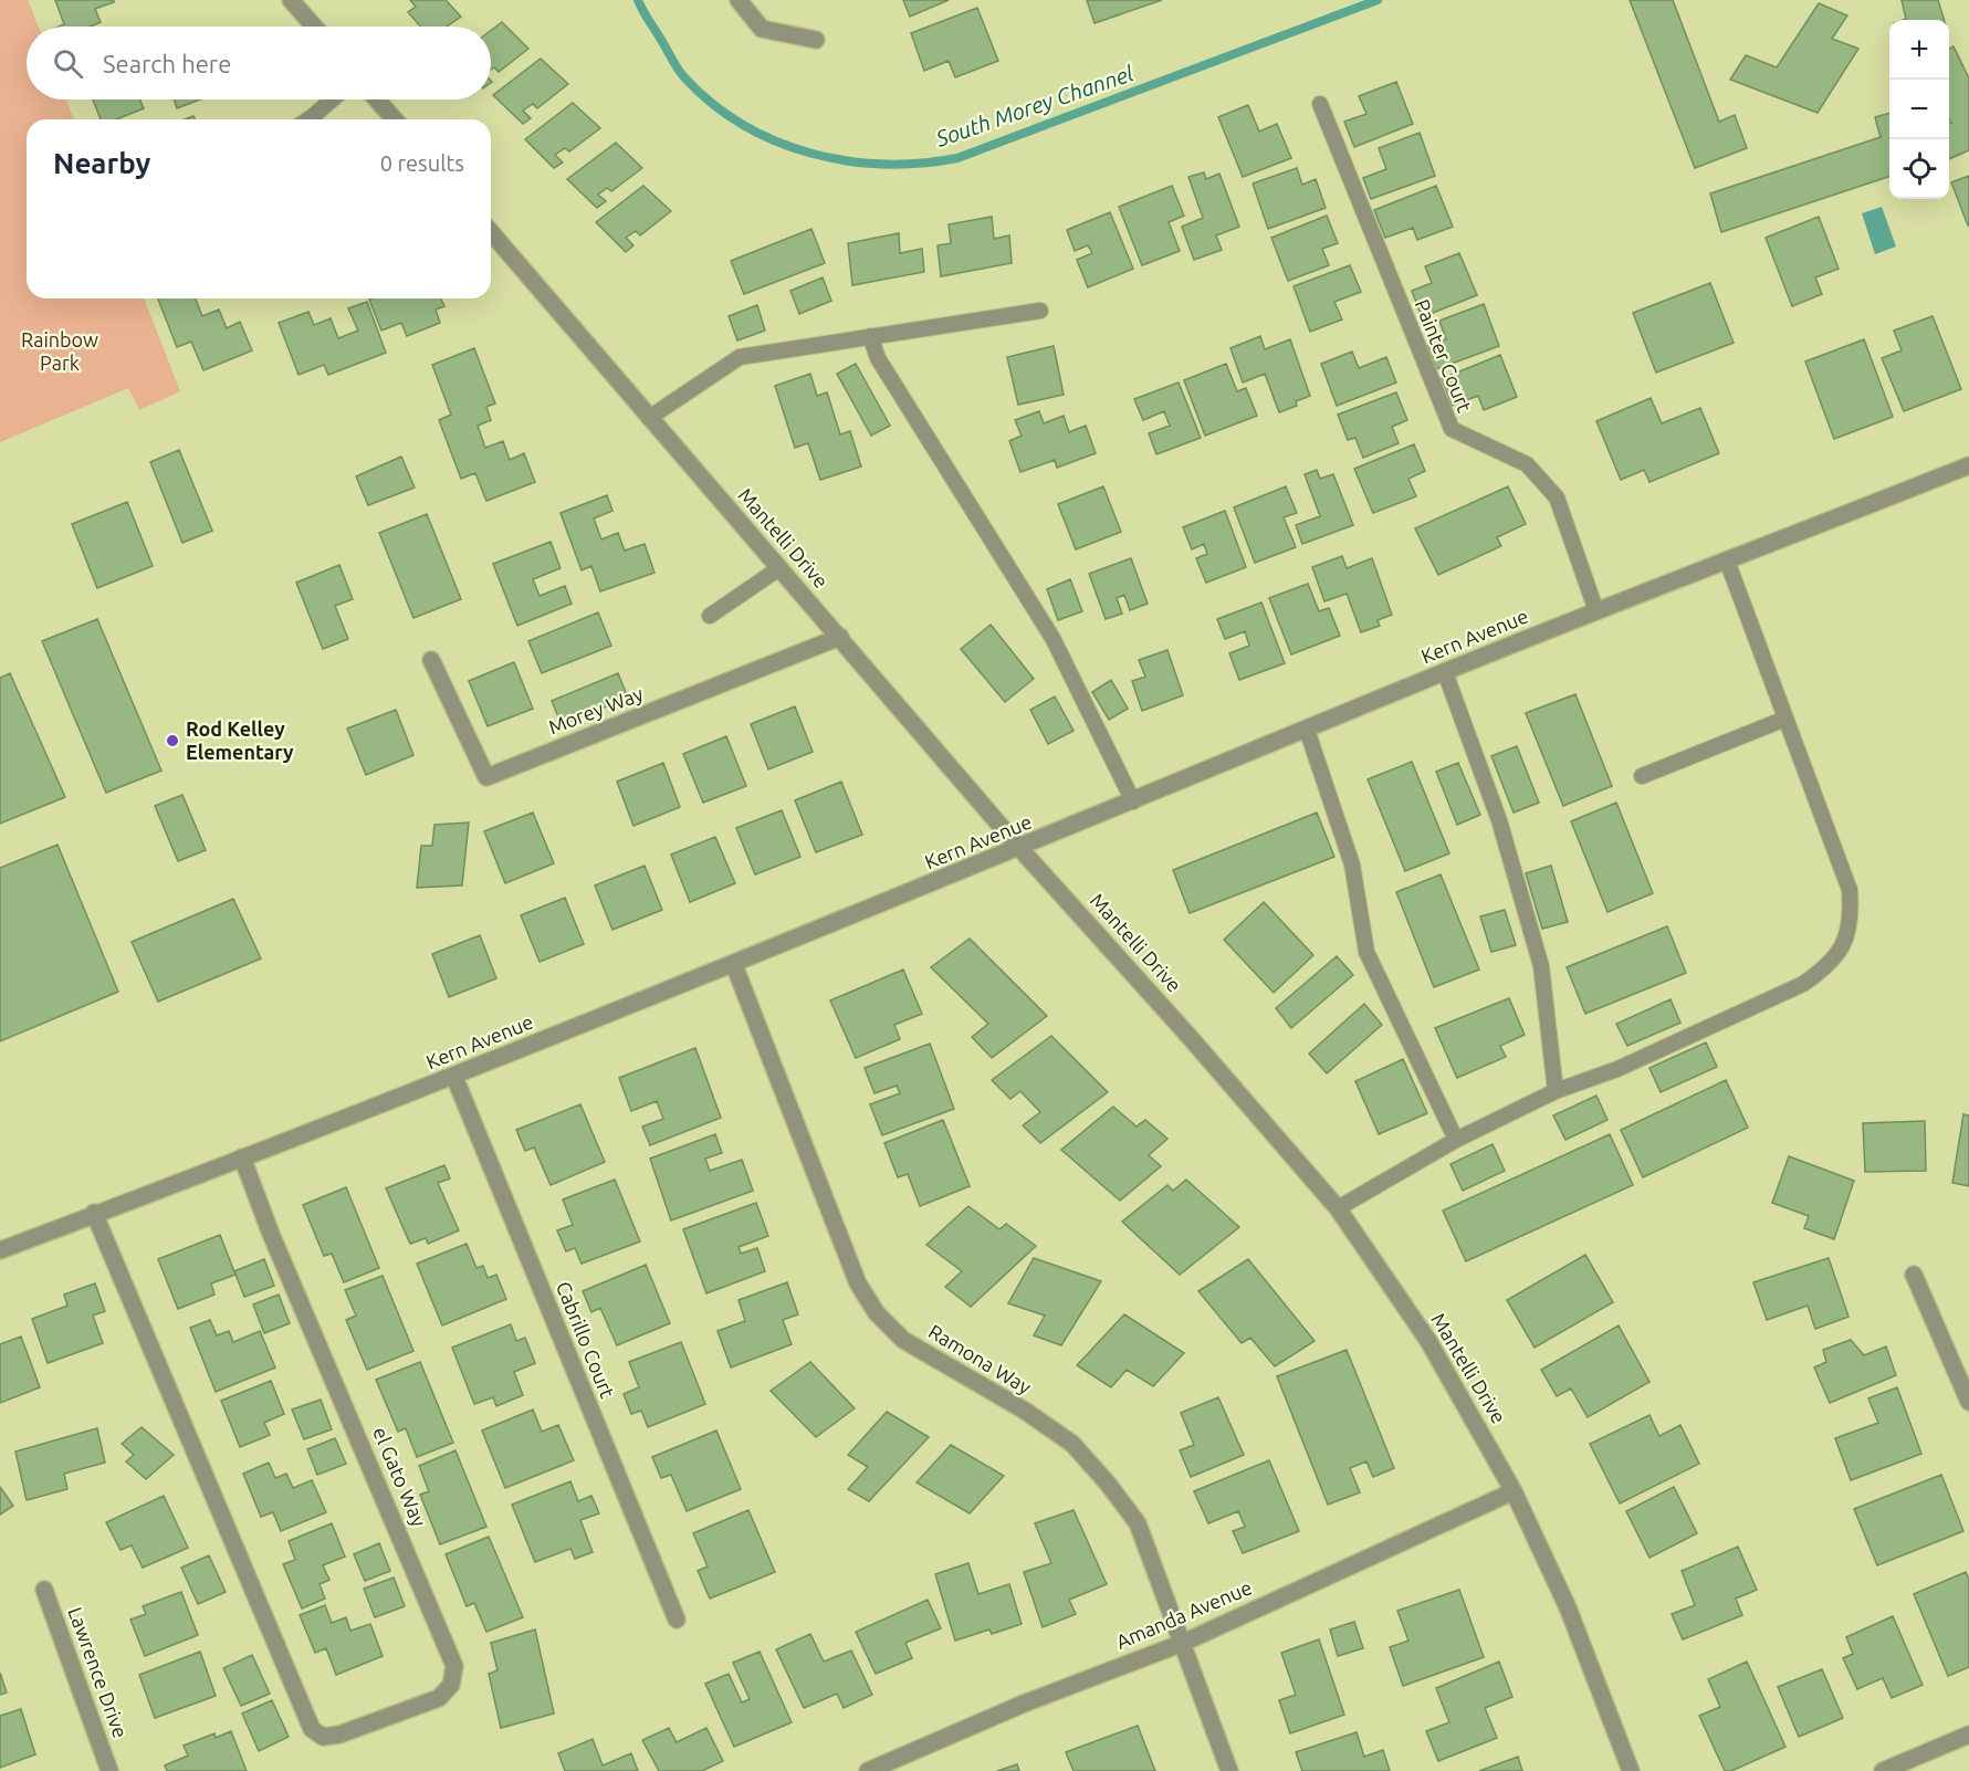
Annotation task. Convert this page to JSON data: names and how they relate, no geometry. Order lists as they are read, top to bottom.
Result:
{
  "streets": {
    "street": [
      "Mantelli Drive",
      "Kern Avenue",
      "Morey Way",
      "Cabrillo Court",
      "Ramona Way",
      "el Gato Way",
      "Amanda Avenue",
      "Lawrence Drive"
    ],
    "lane": ["Painter Court"]
  },
  "crossings": [
    ["Painter Court", "Kern Avenue"],
    ["Mantelli Drive", "Kern Avenue"],
    ["Mantelli Drive", "Morey Way"],
    ["Mantelli Drive", "Amanda Avenue"],
    ["Kern Avenue", "Cabrillo Court"],
    ["Kern Avenue", "Ramona Way"],
    ["Kern Avenue", "el Gato Way"],
    ["Ramona Way", "Amanda Avenue"]
  ],
  "water": ["South Morey Channel"],
  "parks": ["Rainbow Park"],
  "places": ["Rod Kelley Elementary"],
  "page": {
    "map_buttons": ["+", "−"],
    "search": "Search here",
    "heading": ["Nearby", "0 results"]
  }
}
